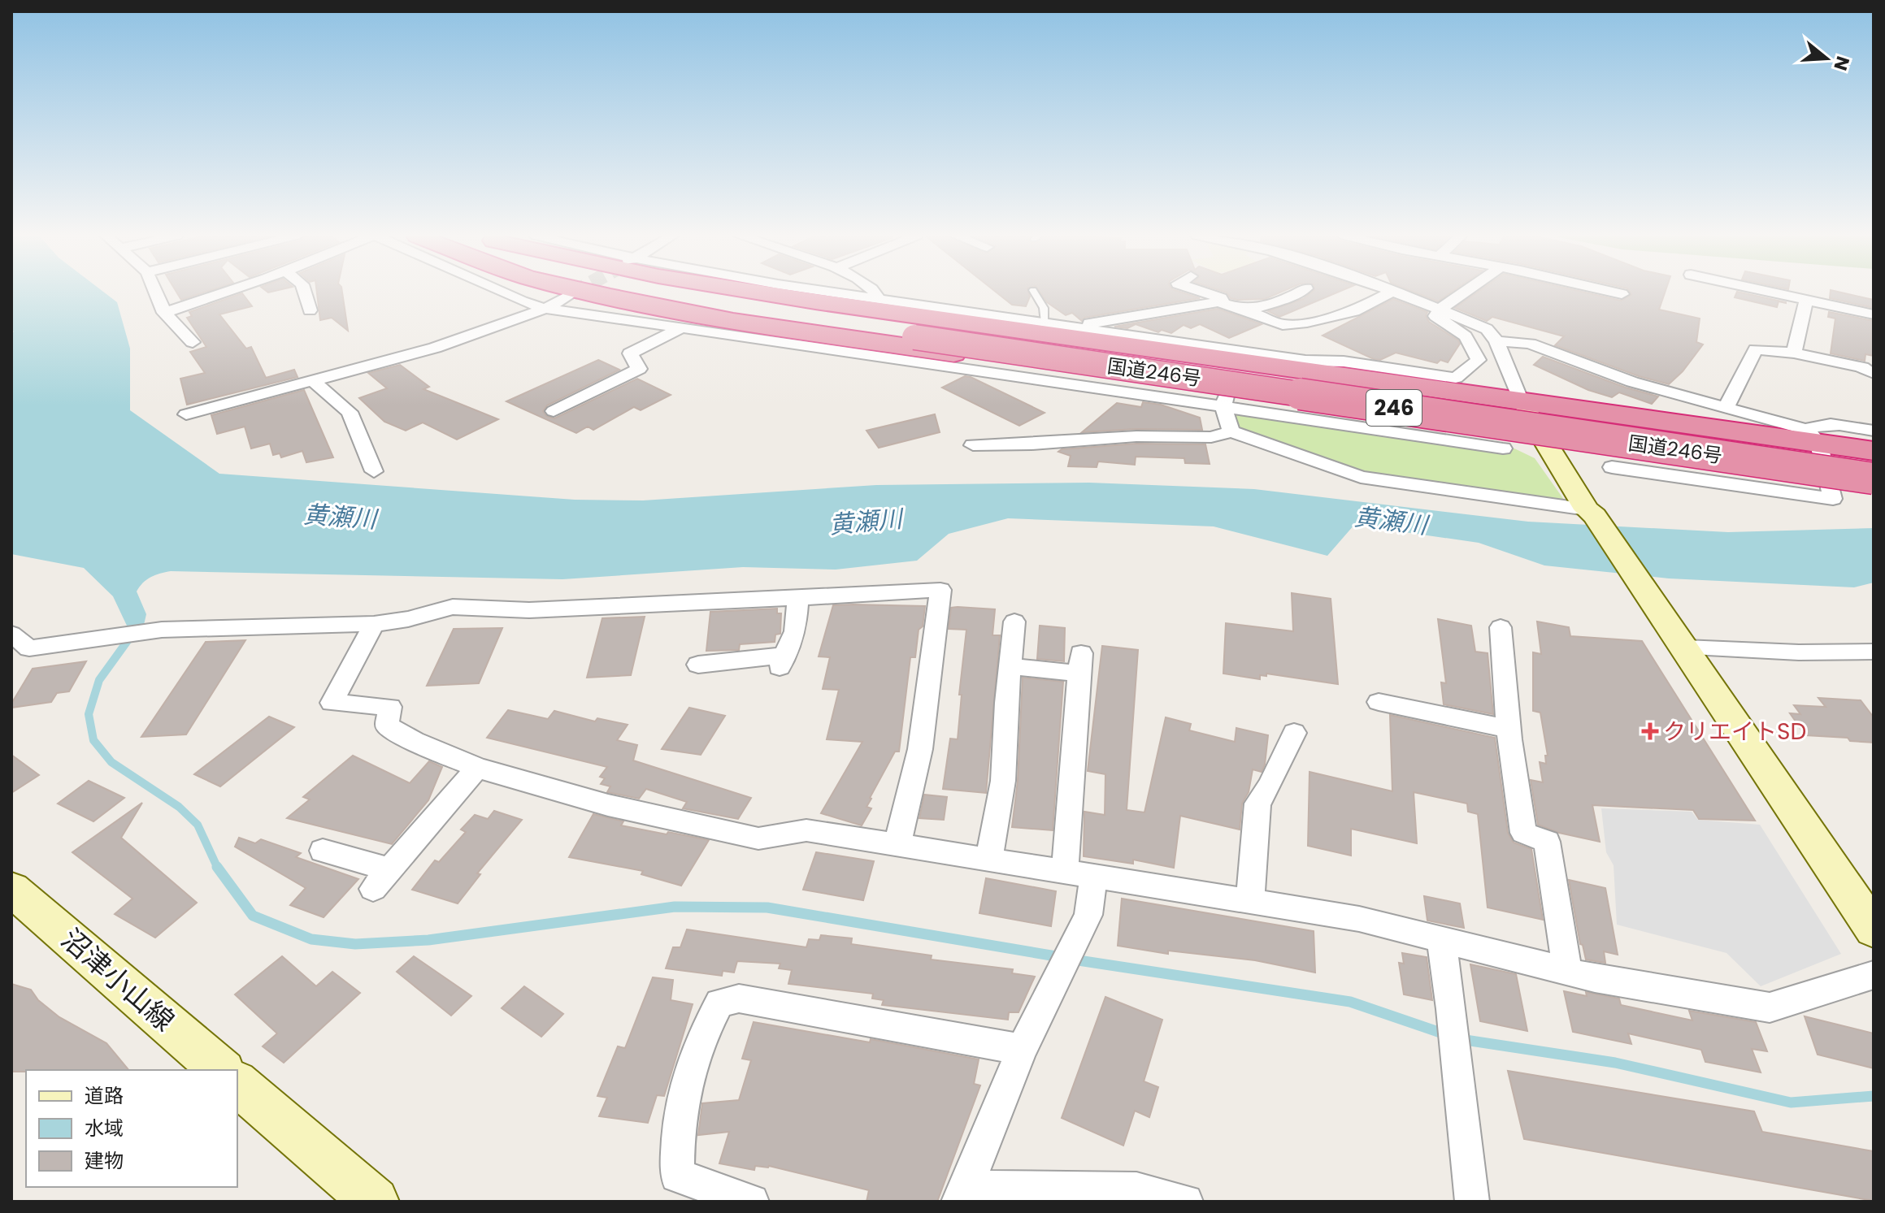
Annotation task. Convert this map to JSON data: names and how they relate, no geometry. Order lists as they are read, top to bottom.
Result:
{
  "streets": {
    "highway": ["国道246号", "246"],
    "street": ["沼津小山線"]
  },
  "water": ["黄瀬川"],
  "places": {
    "health": ["クリエイトSD"]
  },
  "legend": ["道路", "水域", "建物"],
  "north": "right"
}
